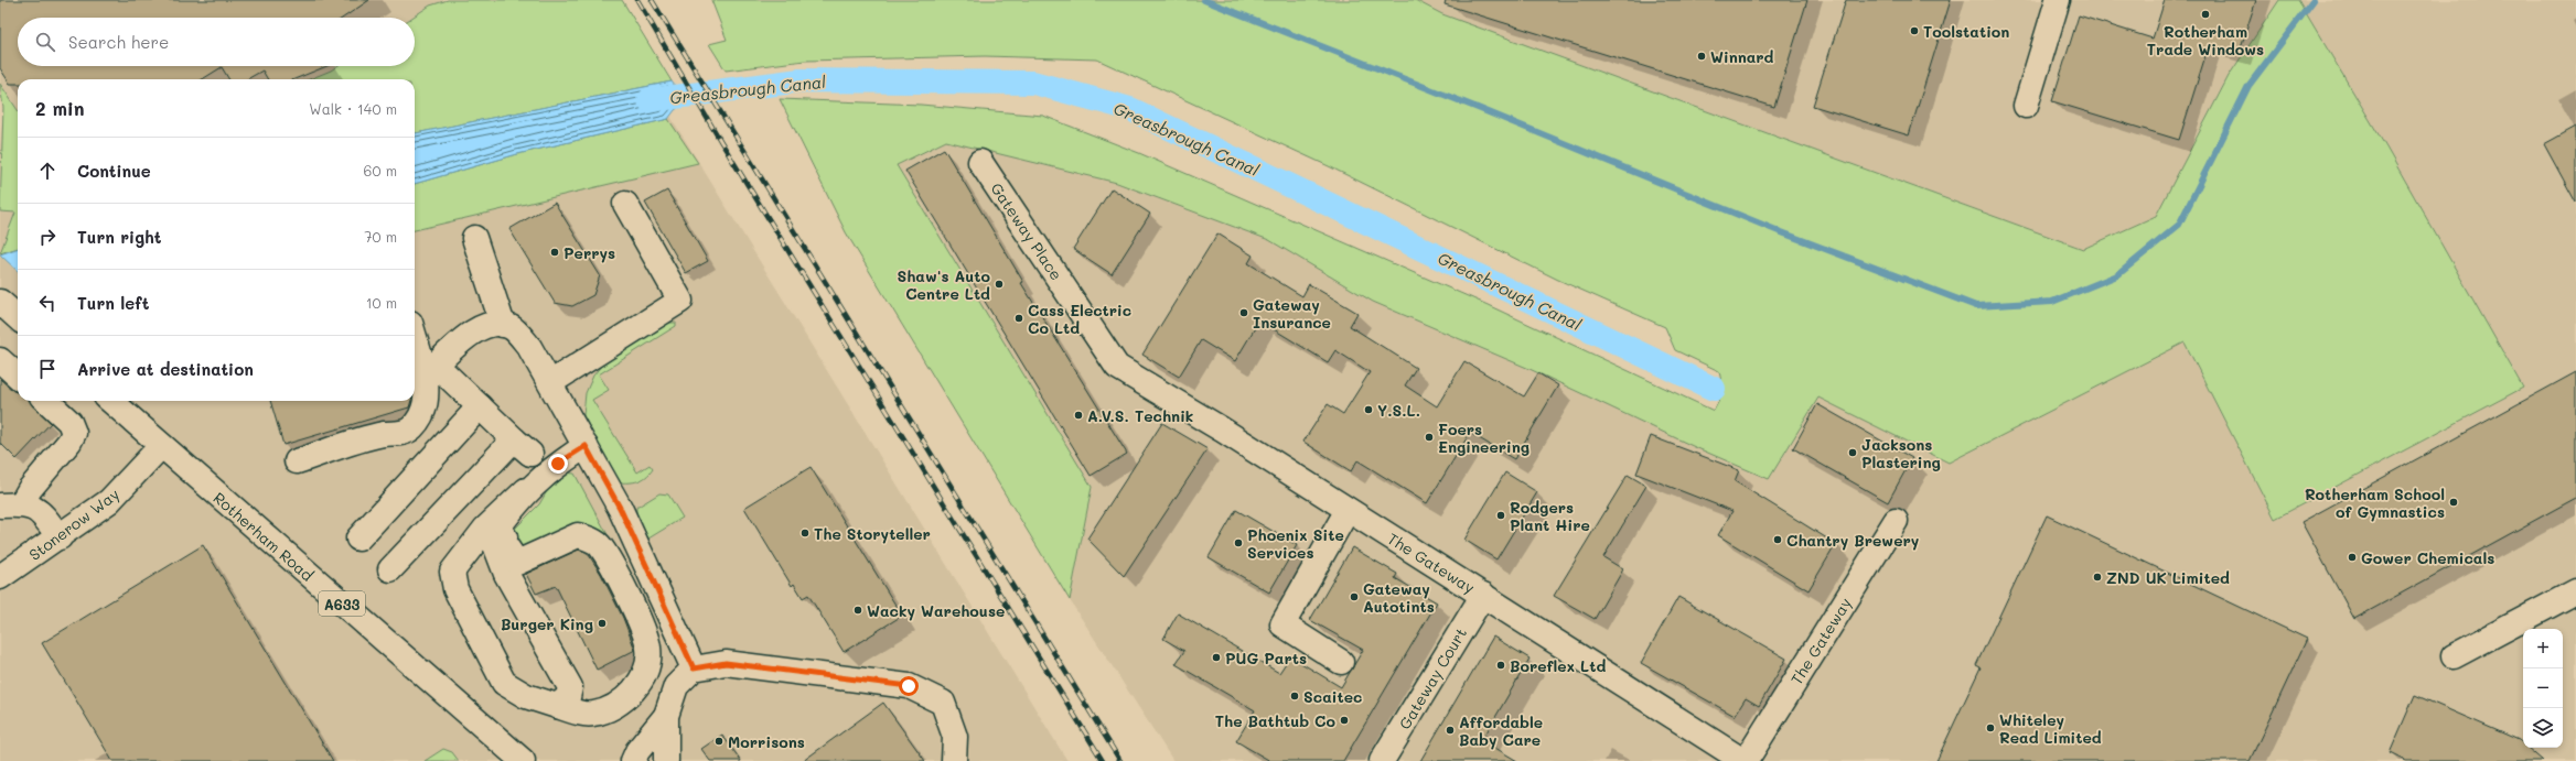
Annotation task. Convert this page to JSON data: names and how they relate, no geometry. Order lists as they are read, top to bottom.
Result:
{
  "streets": {
    "street": [
      "Gateway Place",
      "Stonerow Way",
      "Rotherham Road",
      "The Gateway",
      "A633",
      "Gateway Court"
    ]
  },
  "crossings": [
    ["Gateway Place", "The Gateway"],
    ["Stonerow Way", "Rotherham Road"],
    ["The Gateway", "Gateway Court"]
  ],
  "water": ["Greasbrough Canal"],
  "places": [
    "Rotherham Trade Windows",
    "Toolstation",
    "Winnard",
    "Perrys",
    "Shaw's Auto Centre Ltd",
    "Gateway Insurance",
    "Cass Electric Co Ltd",
    "Y.S.L.",
    "A.V.S. Technik",
    "Foers Engineering",
    "Jacksons Plastering",
    "Rotherham School of Gymnastics",
    "Rodgers Plant Hire",
    "The Storyteller",
    "Chantry Brewery",
    "Phoenix Site Services",
    "Gower Chemicals",
    "ZND UK Limited",
    "Gateway Autotints",
    "Wacky Warehouse",
    "Burger King",
    "PUG Parts",
    "Boreflex Ltd",
    "Scaitec",
    "The Bathtub Co",
    "Whiteley Read Limited",
    "Affordable Baby Care",
    "Morrisons"
  ],
  "page": {
    "search": "Search here",
    "heading": ["2 min", "Walk · 140 m"],
    "list": [
      ["Continue", "60 m"],
      ["Turn right", "70 m"],
      ["Turn left", "10 m"],
      "Arrive at destination"
    ],
    "map_buttons": ["+", "−"]
  }
}
